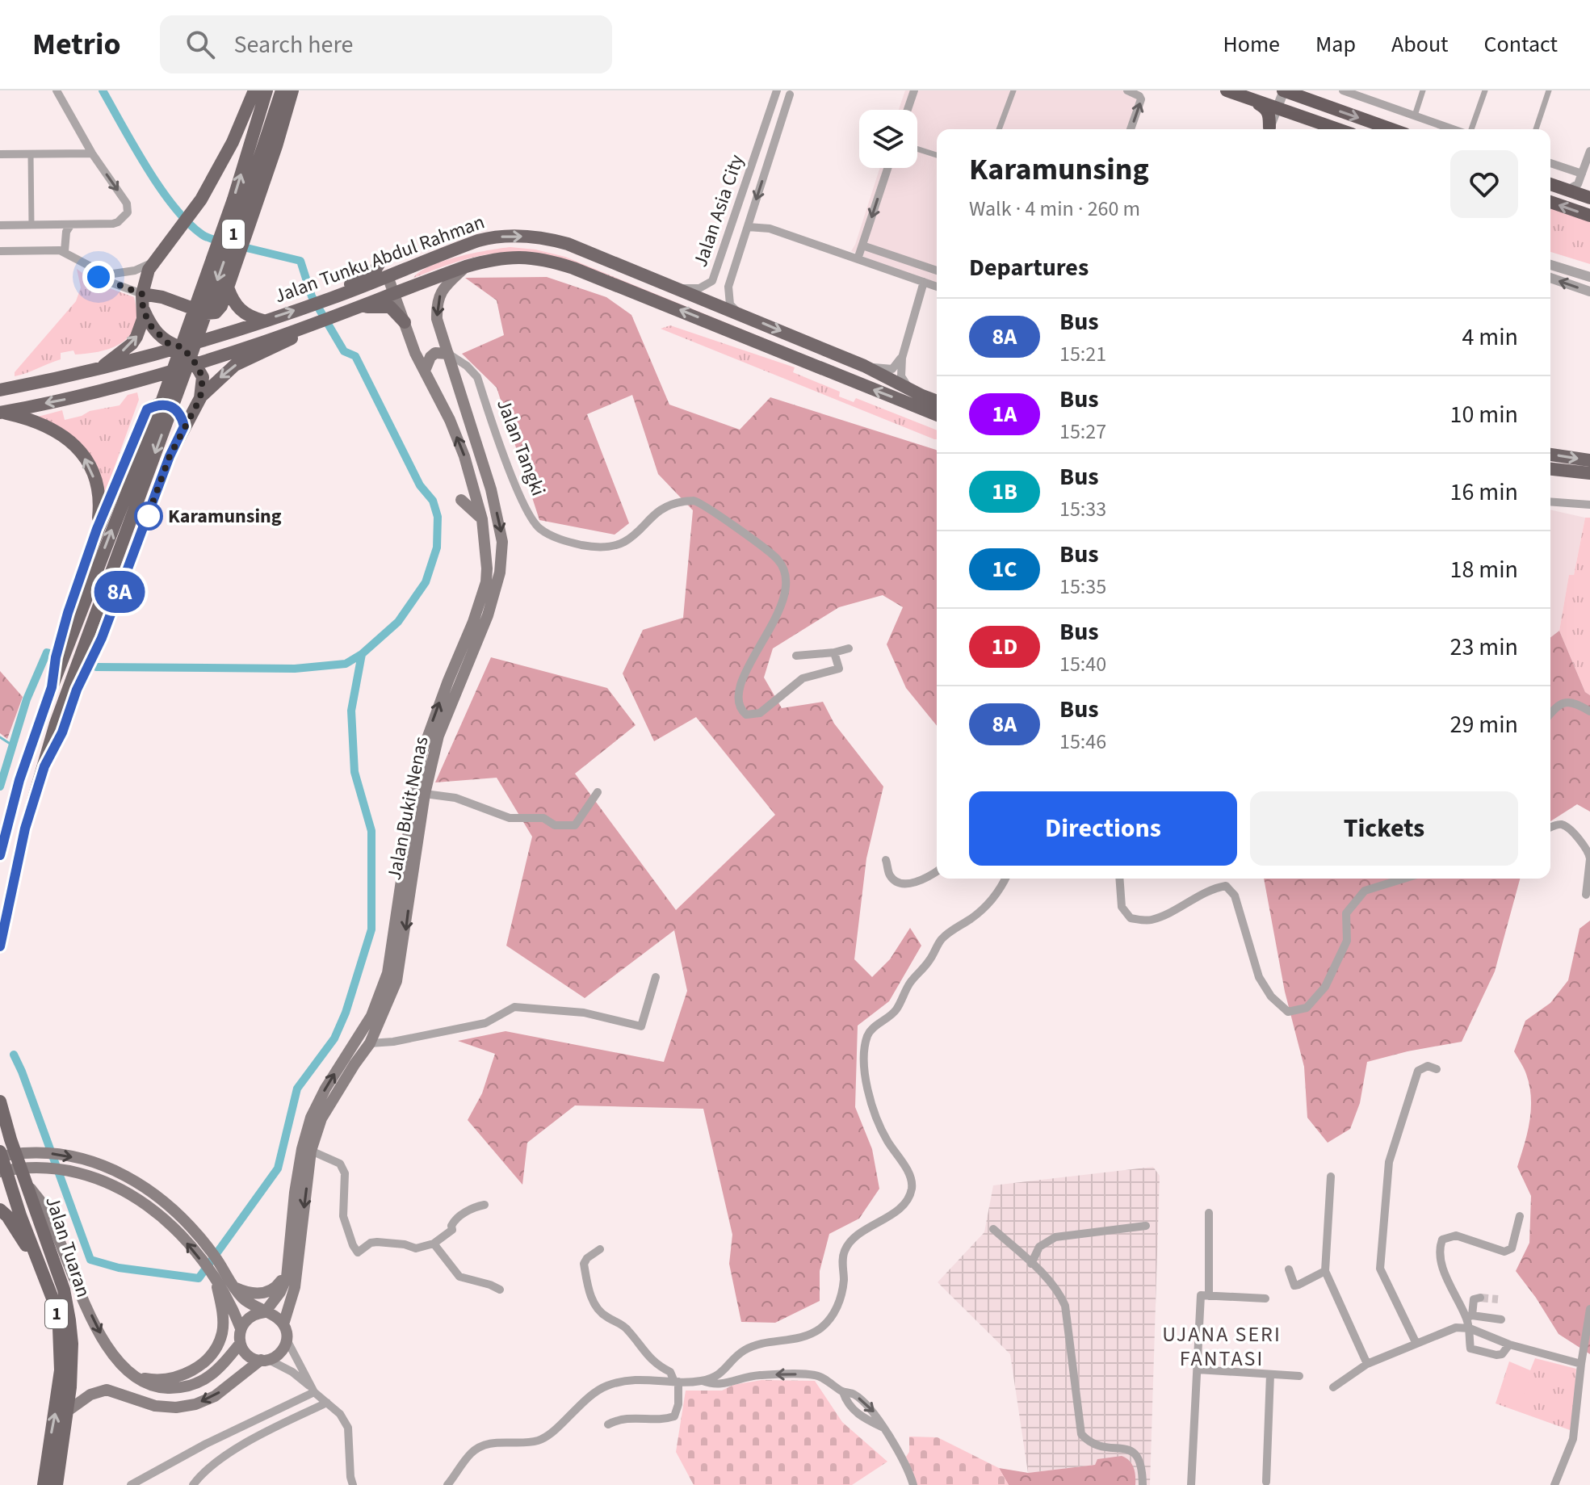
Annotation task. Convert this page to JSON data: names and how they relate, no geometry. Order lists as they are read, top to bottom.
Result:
{
  "streets": {
    "main road": [
      "1",
      "Jalan Tunku Abdul Rahman",
      "Jalan Bukit Nenas",
      "Jalan Tuaran"
    ],
    "street": ["Jalan Asia City", "Jalan Tangki"]
  },
  "crossings": [
    ["Jalan Asia City", "Jalan Tunku Abdul Rahman"],
    ["Jalan Tunku Abdul Rahman", "Jalan Bukit Nenas"]
  ],
  "districts": ["UJANA SERI FANTASI"],
  "places": ["Karamunsing"],
  "lines": ["bus line 8A"],
  "page": {
    "header": "Metrio",
    "search": "Search here",
    "nav": [
      "Home",
      "Map",
      "About",
      "Contact"
    ],
    "on_map": "8A",
    "heading": [
      ["Karamunsing", "Walk · 4 min · 260 m"],
      "Departures"
    ],
    "list": [
      {
        "mark": "8A",
        "name": "Bus",
        "note": "15:21",
        "value": "4 min"
      },
      {
        "mark": "1A",
        "name": "Bus",
        "note": "15:27",
        "value": "10 min"
      },
      {
        "mark": "1B",
        "name": "Bus",
        "note": "15:33",
        "value": "16 min"
      },
      {
        "mark": "1C",
        "name": "Bus",
        "note": "15:35",
        "value": "18 min"
      },
      {
        "mark": "1D",
        "name": "Bus",
        "note": "15:40",
        "value": "23 min"
      },
      {
        "mark": "8A",
        "name": "Bus",
        "note": "15:46",
        "value": "29 min"
      }
    ],
    "buttons": ["Directions", "Tickets"]
  }
}
